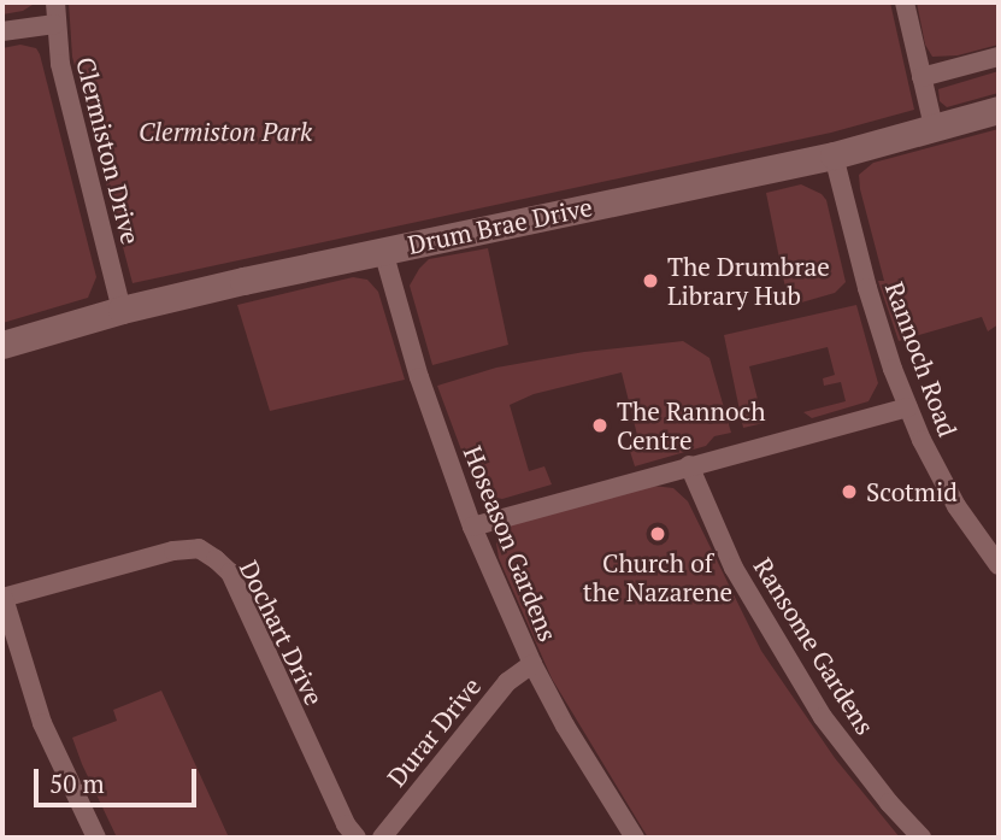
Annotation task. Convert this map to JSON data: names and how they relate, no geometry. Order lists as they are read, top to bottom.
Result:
{
  "streets": {
    "street": [
      "Clermiston Drive",
      "Drum Brae Drive",
      "Rannoch Road",
      "Hoseason Gardens",
      "Dochart Drive",
      "Ransome Gardens",
      "Durar Drive"
    ]
  },
  "crossings": [
    ["Clermiston Drive", "Drum Brae Drive"],
    ["Drum Brae Drive", "Rannoch Road"],
    ["Drum Brae Drive", "Hoseason Gardens"],
    ["Hoseason Gardens", "Durar Drive"]
  ],
  "parks": ["Clermiston Park"],
  "places": [
    "The Drumbrae Library Hub",
    "The Rannoch Centre",
    "Scotmid",
    "Church of the Nazarene"
  ],
  "scale_bar": "50 m"
}
